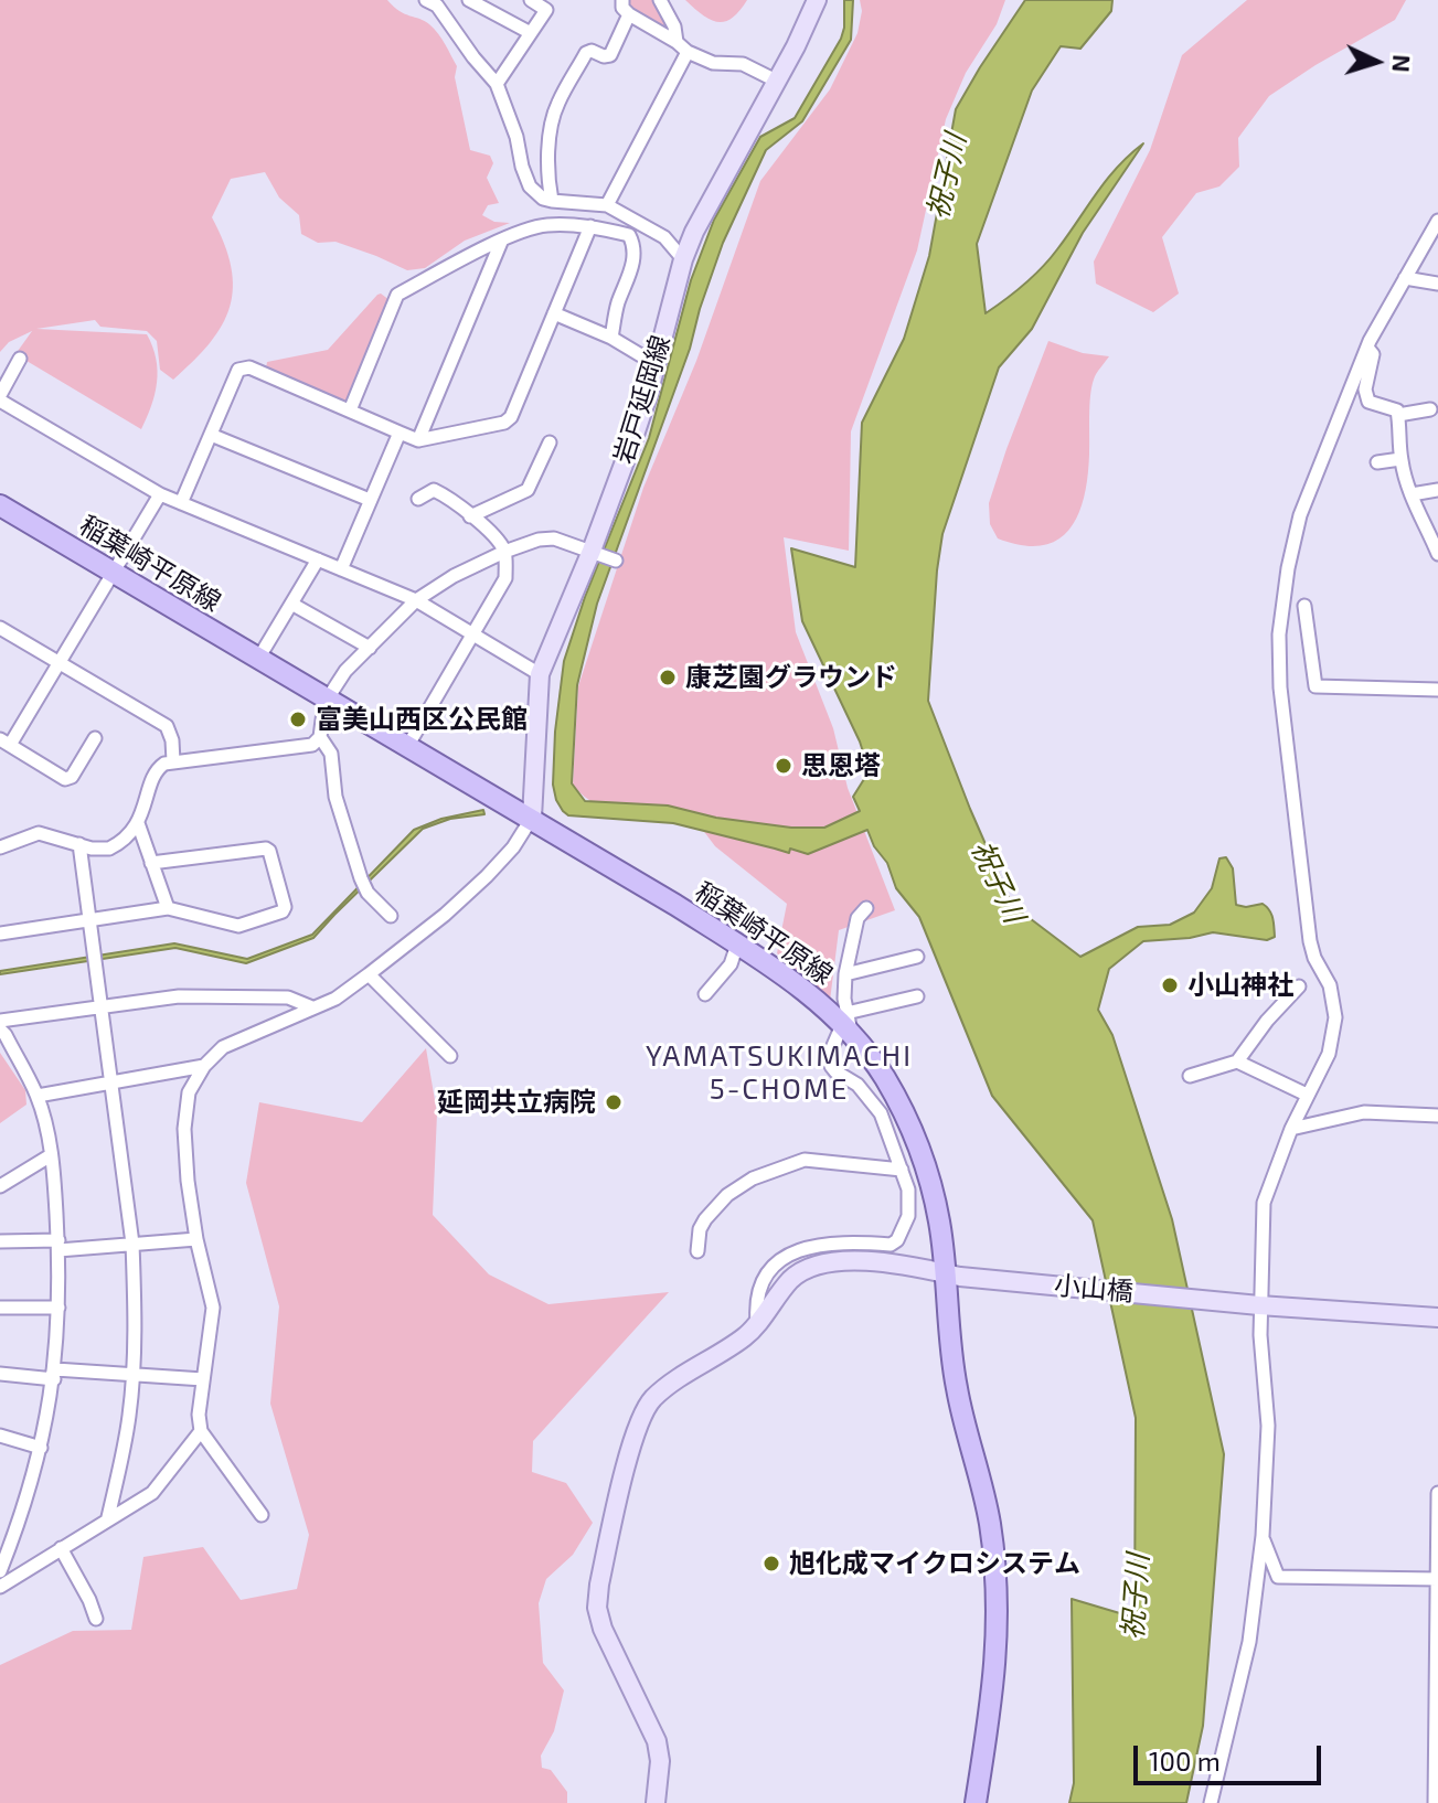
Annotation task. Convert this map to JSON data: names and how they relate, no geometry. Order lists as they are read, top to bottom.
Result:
{
  "streets": {
    "main road": ["稲葉崎平原線"],
    "street": ["岩戸延岡線", "小山橋"]
  },
  "crossings": [
    ["岩戸延岡線", "稲葉崎平原線"],
    ["稲葉崎平原線", "小山橋"]
  ],
  "districts": ["YAMATSUKIMACHI 5-CHOME"],
  "water": ["祝子川"],
  "places": [
    "康芝園グラウンド",
    "富美山西区公民館",
    "思恩塔",
    "小山神社",
    "延岡共立病院",
    "旭化成マイクロシステム"
  ],
  "scale_bar": "100 m",
  "north": "right"
}
